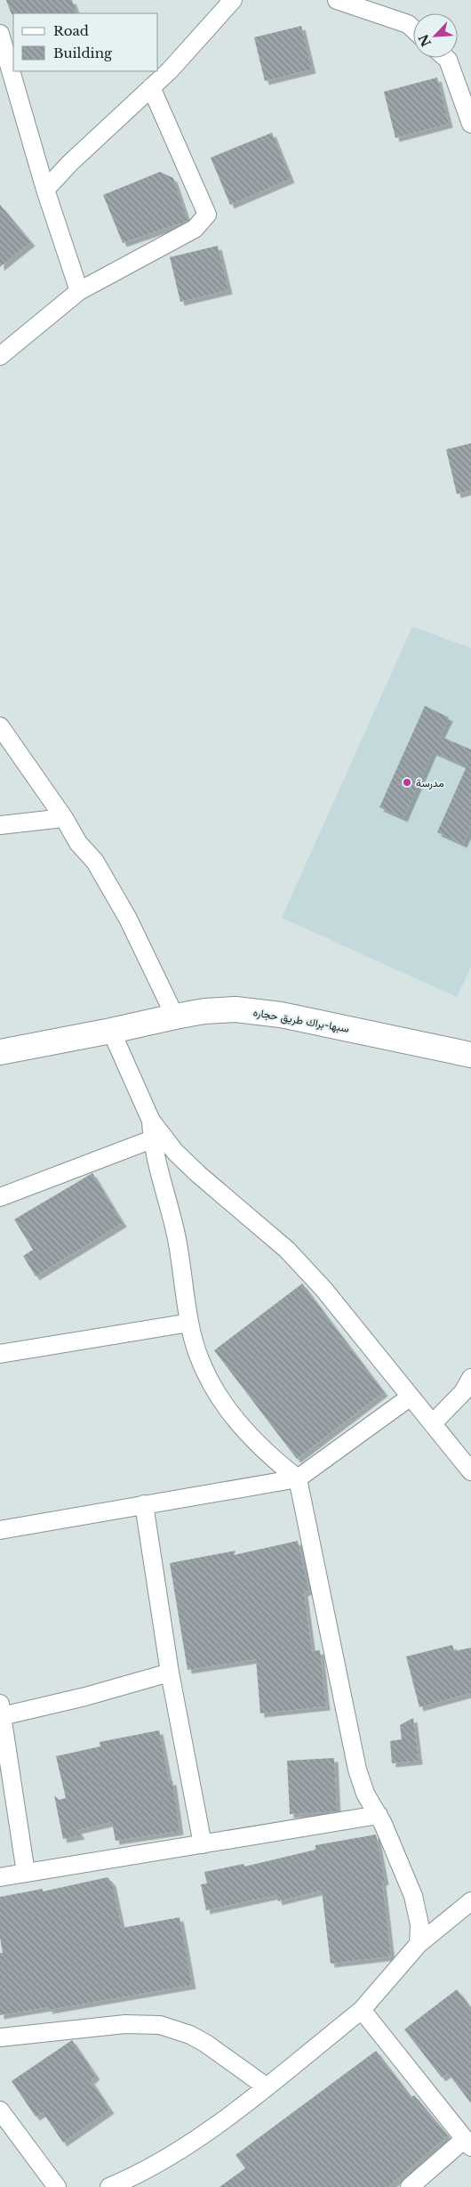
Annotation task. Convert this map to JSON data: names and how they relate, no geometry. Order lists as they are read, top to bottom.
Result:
{
  "streets": {
    "main road": ["سبها-براك طريق حجاره"]
  },
  "places": ["مدرسة"],
  "legend": ["Road", "Building"],
  "north": "bottom left"
}
